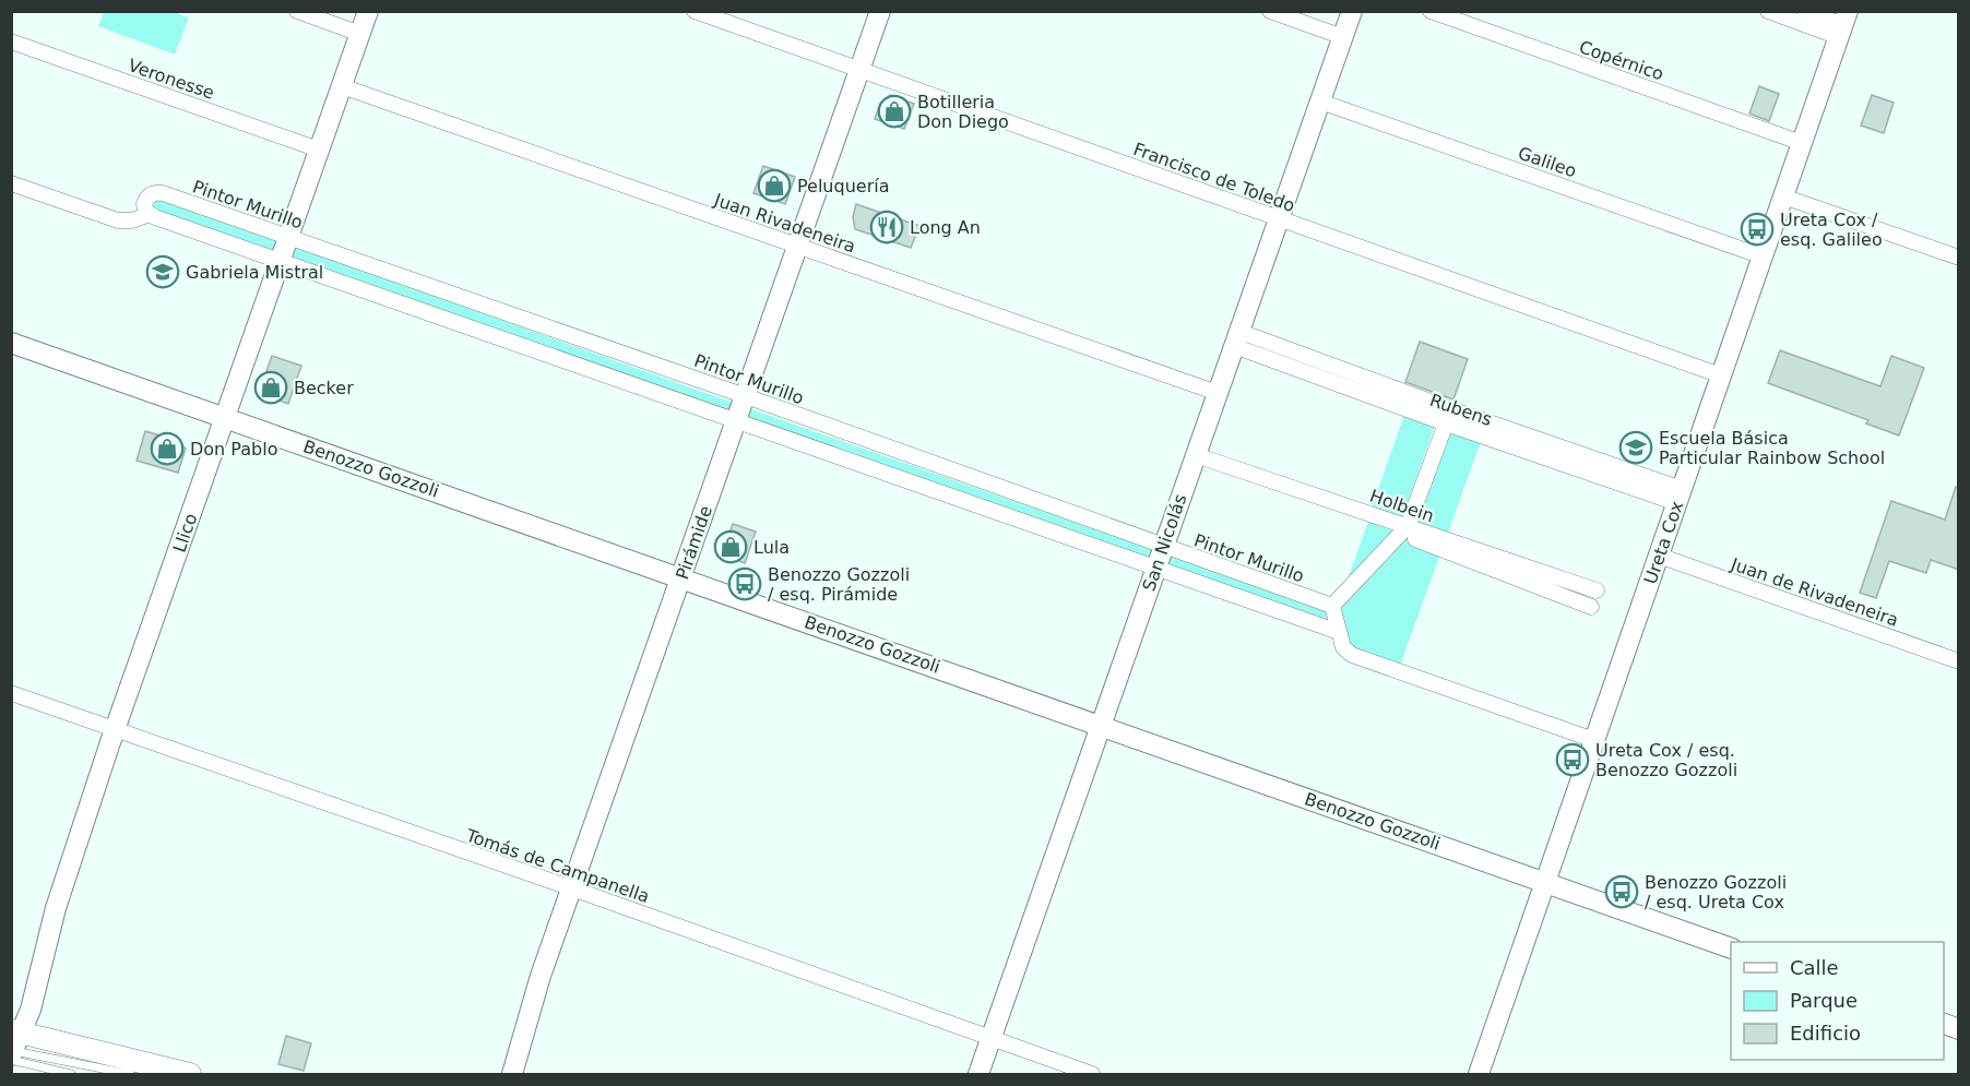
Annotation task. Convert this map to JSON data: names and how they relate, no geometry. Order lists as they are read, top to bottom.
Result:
{
  "streets": {
    "street": [
      "Copérnico",
      "Veronesse",
      "Galileo",
      "Francisco de Toledo",
      "Pintor Murillo",
      "Juan Rivadeneira",
      "Rubens",
      "Benozzo Gozzoli",
      "Holbein",
      "Llico",
      "Pirámide",
      "San Nicolás",
      "Ureta Cox",
      "Juan de Rivadeneira",
      "Tomás de Campanella"
    ]
  },
  "crossings": [
    ["Copérnico", "Ureta Cox"],
    ["Veronesse", "Llico"],
    ["Galileo", "San Nicolás"],
    ["Galileo", "Ureta Cox"],
    ["Francisco de Toledo", "Pirámide"],
    ["Francisco de Toledo", "San Nicolás"],
    ["Francisco de Toledo", "Ureta Cox"],
    ["Pintor Murillo", "Llico"],
    ["Pintor Murillo", "Pirámide"],
    ["Pintor Murillo", "San Nicolás"],
    ["Juan Rivadeneira", "Llico"],
    ["Juan Rivadeneira", "Pirámide"],
    ["Juan Rivadeneira", "San Nicolás"],
    ["Rubens", "San Nicolás"],
    ["Rubens", "Ureta Cox"],
    ["Benozzo Gozzoli", "Llico"],
    ["Benozzo Gozzoli", "Pirámide"],
    ["Benozzo Gozzoli", "San Nicolás"],
    ["Benozzo Gozzoli", "Ureta Cox"],
    ["Holbein", "San Nicolás"],
    ["Llico", "Tomás de Campanella"],
    ["Pirámide", "Tomás de Campanella"],
    ["San Nicolás", "Tomás de Campanella"],
    ["Ureta Cox", "Juan de Rivadeneira"]
  ],
  "places": {
    "shop": [
      "Botilleria Don Diego",
      "Peluquería",
      "Becker",
      "Don Pablo",
      "Lula"
    ],
    "restaurant": ["Long An"],
    "bus stop": [
      "Ureta Cox / esq. Galileo",
      "Benozzo Gozzoli / esq. Pirámide",
      "Ureta Cox / esq. Benozzo Gozzoli",
      "Benozzo Gozzoli / esq. Ureta Cox"
    ],
    "school or university": ["Gabriela Mistral", "Escuela Básica Particular Rainbow School"]
  },
  "legend": ["Calle", "Parque", "Edificio"]
}
